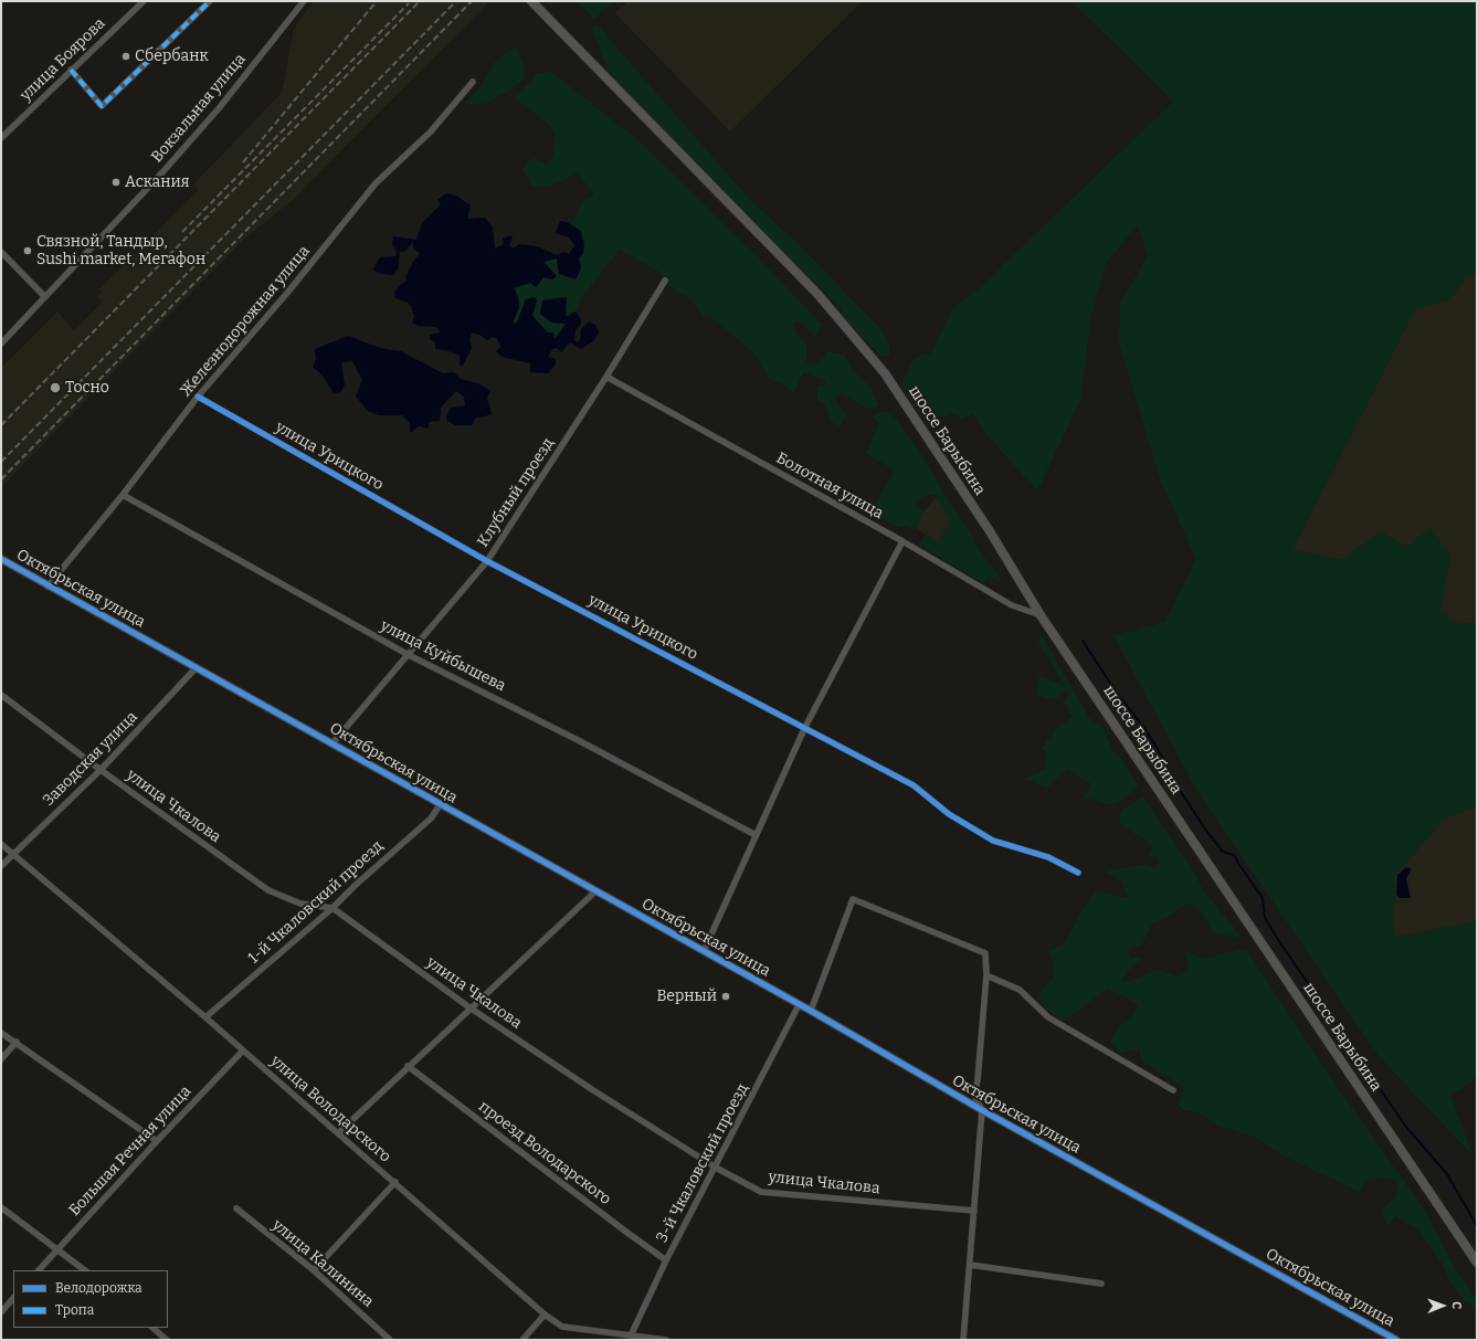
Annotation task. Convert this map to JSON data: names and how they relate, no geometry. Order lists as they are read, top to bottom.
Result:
{
  "streets": {
    "main road": ["шоссе Барыбина"],
    "street": [
      "улица Боярова",
      "Вокзальная улица",
      "Железнодорожная улица",
      "улица Урицкого",
      "Болотная улица",
      "Клубный проезд",
      "Октябрьская улица",
      "улица Куйбышева",
      "Заводская улица",
      "улица Чкалова",
      "1-й Чкаловский проезд",
      "улица Володарского",
      "Большая Речная улица",
      "проезд Володарского",
      "3-й Чкаловский проезд",
      "улица Калинина"
    ]
  },
  "crossings": [
    ["Железнодорожная улица", "улица Урицкого"],
    ["Железнодорожная улица", "Октябрьская улица"],
    ["Железнодорожная улица", "улица Куйбышева"],
    ["шоссе Барыбина", "Болотная улица"],
    ["улица Урицкого", "Клубный проезд"],
    ["Болотная улица", "Клубный проезд"],
    ["Клубный проезд", "Октябрьская улица"],
    ["Клубный проезд", "улица Куйбышева"],
    ["Октябрьская улица", "Заводская улица"],
    ["Октябрьская улица", "1-й Чкаловский проезд"],
    ["Октябрьская улица", "3-й Чкаловский проезд"],
    ["Заводская улица", "улица Чкалова"],
    ["Заводская улица", "улица Володарского"],
    ["улица Чкалова", "1-й Чкаловский проезд"],
    ["улица Чкалова", "3-й Чкаловский проезд"],
    ["1-й Чкаловский проезд", "улица Володарского"],
    ["улица Володарского", "Большая Речная улица"],
    ["улица Володарского", "3-й Чкаловский проезд"],
    ["проезд Володарского", "3-й Чкаловский проезд"]
  ],
  "places": [
    "Сбербанк",
    "Аскания",
    "Связной, Тандыр, Sushi market, Мегафон",
    "Тосно",
    "Верный"
  ],
  "legend": ["Велодорожка", "Тропа"],
  "north": "right"
}
